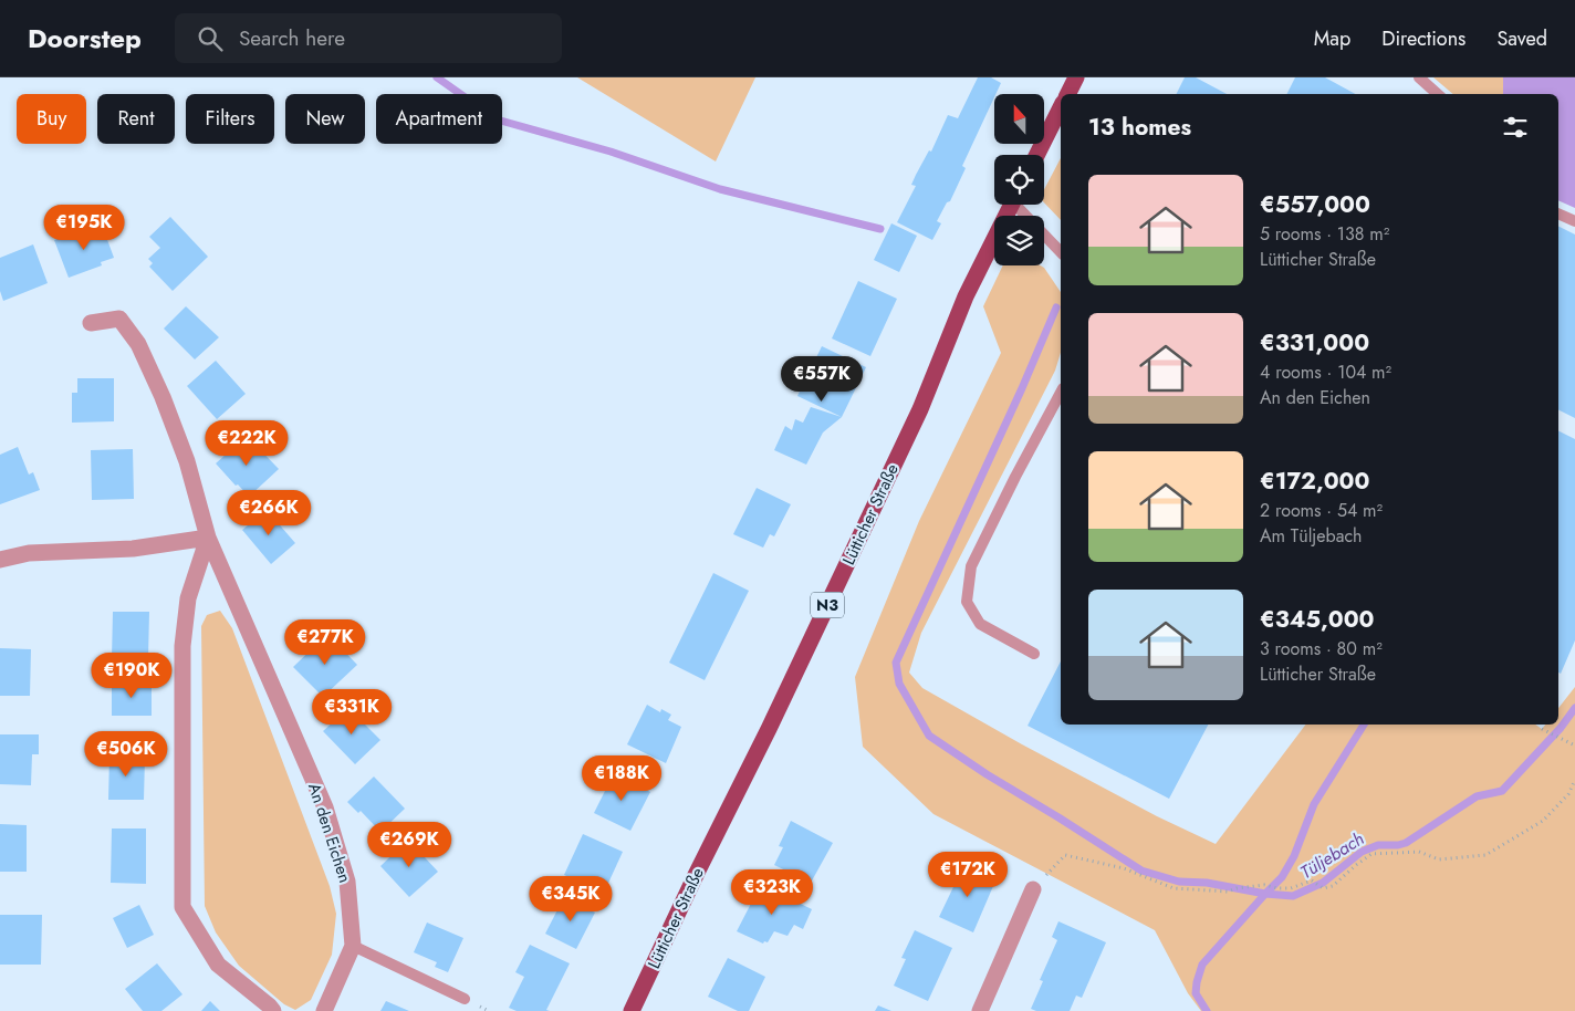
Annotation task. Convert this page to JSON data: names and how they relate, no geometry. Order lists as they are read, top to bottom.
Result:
{
  "streets": {
    "main road": ["Lütticher Straße", "N3"],
    "street": ["An den Eichen"]
  },
  "water": ["Tüljebach"],
  "north": "top",
  "page": {
    "header": "Doorstep",
    "search": "Search here",
    "nav": ["Map", "Directions", "Saved"],
    "chip": [
      "Buy",
      "Rent",
      "Filters",
      "New",
      "Apartment"
    ],
    "heading": "13 homes",
    "list": [
      {
        "name": "€557,000",
        "note": "5 rooms · 138 m² · Lütticher Straße"
      },
      {
        "name": "€331,000",
        "note": "4 rooms · 104 m² · An den Eichen"
      },
      {
        "name": "€172,000",
        "note": "2 rooms · 54 m² · Am Tüljebach"
      },
      {
        "name": "€345,000",
        "note": "3 rooms · 80 m² · Lütticher Straße"
      }
    ],
    "price": [
      "€195K",
      "€557K",
      "€222K",
      "€266K",
      "€277K",
      "€190K",
      "€331K",
      "€506K",
      "€188K",
      "€269K",
      "€172K",
      "€323K",
      "€345K"
    ]
  }
}
